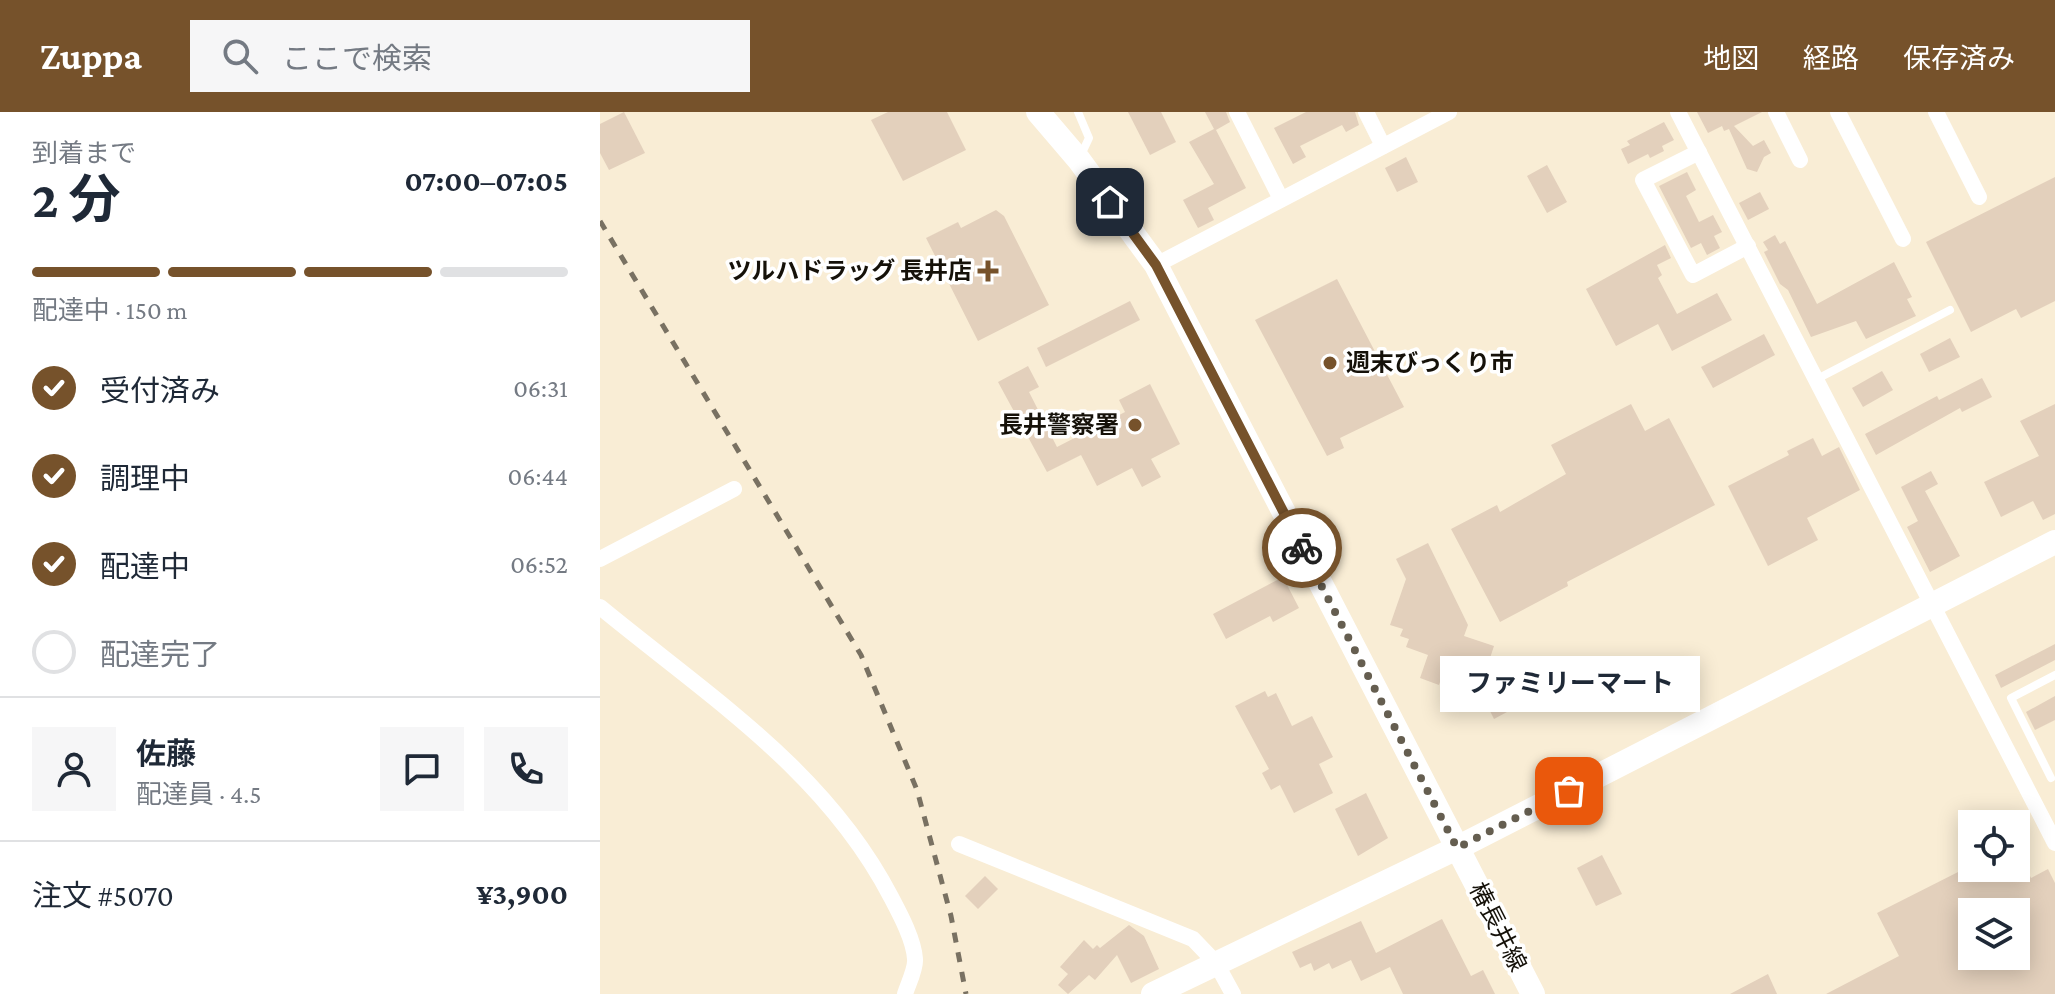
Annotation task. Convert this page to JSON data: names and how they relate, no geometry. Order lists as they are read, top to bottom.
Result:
{
  "streets": {
    "main road": ["椿長井線"]
  },
  "places": {
    "health": ["ツルハドラッグ 長井店"],
    "other": ["週末びっくり市", "長井警察署", "ファミリーマート"]
  },
  "page": {
    "header": "Zuppa",
    "search": "ここで検索",
    "nav": ["地図", "経路", "保存済み"],
    "heading": ["2 分", "到着まで", "07:00–07:05"],
    "panel": [
      "佐藤",
      "配達員 · 4.5",
      "注文 #5070",
      "¥3,900"
    ],
    "bar": "配達中 · 150 m",
    "list": [
      ["受付済み", "06:31"],
      ["調理中", "06:44"],
      ["配達中", "06:52"],
      "配達完了"
    ],
    "bubble": "ファミリーマート"
  }
}
